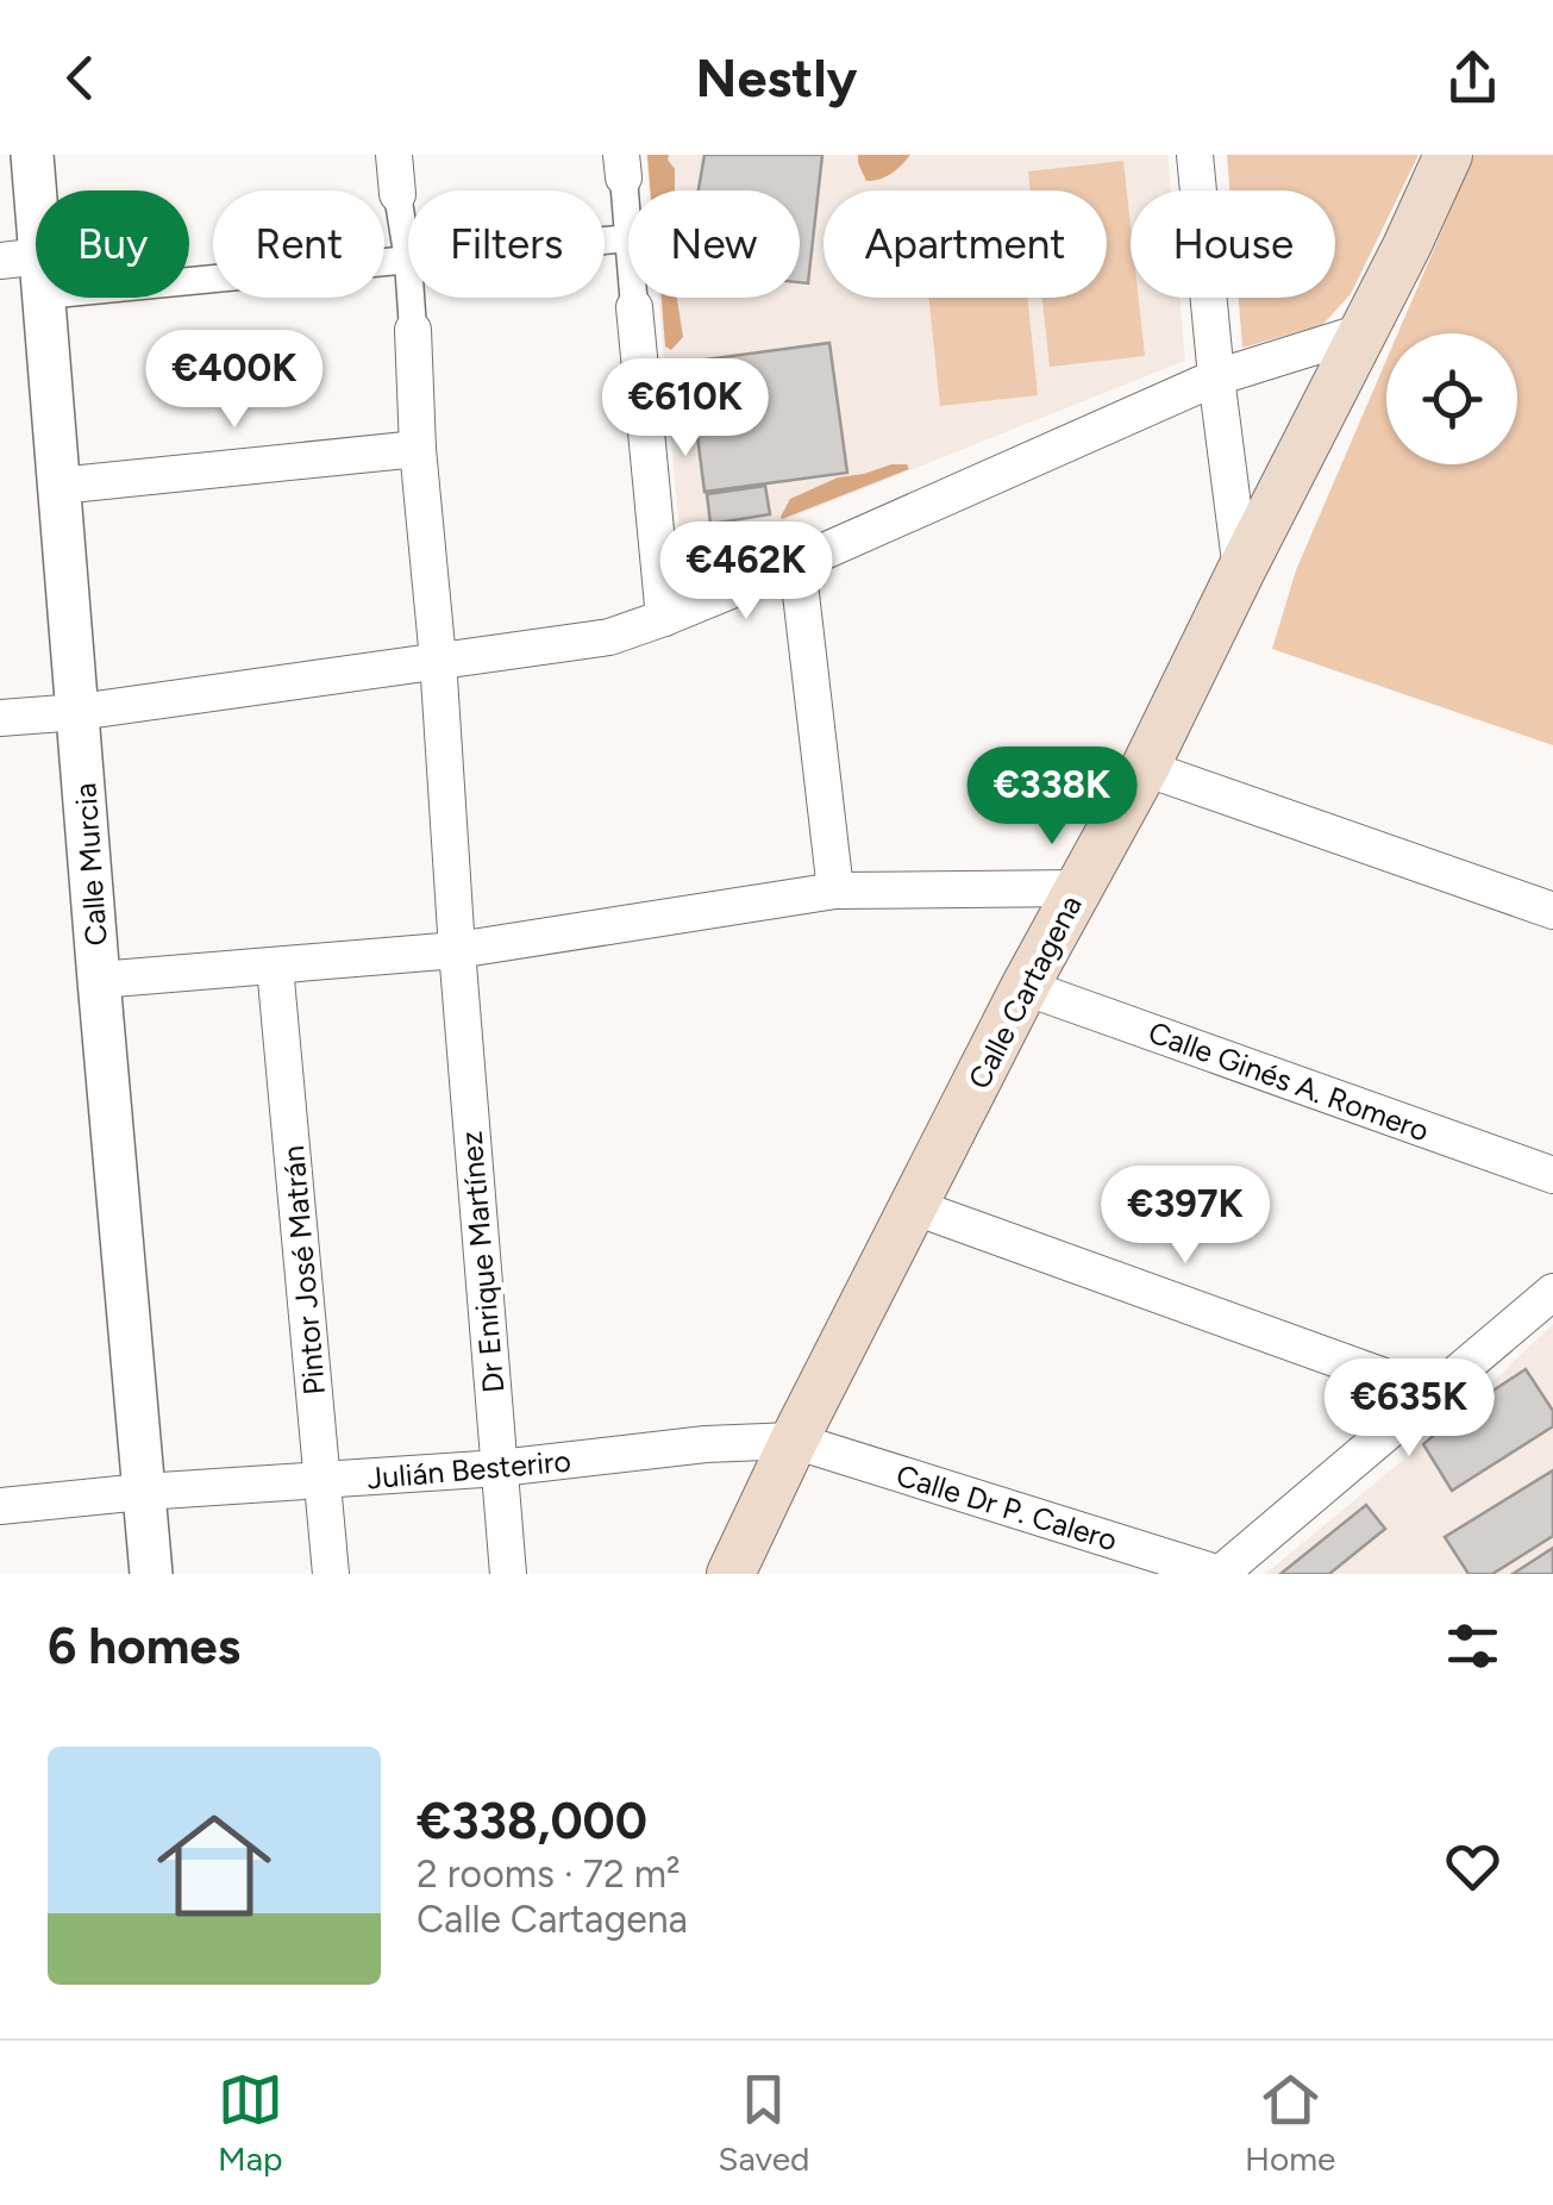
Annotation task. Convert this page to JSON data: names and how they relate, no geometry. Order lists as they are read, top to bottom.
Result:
{
  "streets": {
    "main road": ["Calle Cartagena"],
    "street": [
      "Calle Murcia",
      "Calle Ginés A. Romero",
      "Dr Enrique Martínez",
      "Pintor José Matrán",
      "Julián Besteriro",
      "Calle Dr P. Calero"
    ]
  },
  "crossings": [
    ["Calle Murcia", "Julián Besteriro"],
    ["Calle Cartagena", "Calle Ginés A. Romero"],
    ["Calle Cartagena", "Julián Besteriro"],
    ["Calle Cartagena", "Calle Dr P. Calero"],
    ["Dr Enrique Martínez", "Julián Besteriro"],
    ["Pintor José Matrán", "Julián Besteriro"],
    ["Julián Besteriro", "Calle Dr P. Calero"]
  ],
  "page": {
    "header": "Nestly",
    "chip": [
      "Buy",
      "Rent",
      "Filters",
      "New",
      "Apartment",
      "House"
    ],
    "price": [
      "€400K",
      "€610K",
      "€462K",
      "€338K",
      "€397K",
      "€635K"
    ],
    "heading": "6 homes",
    "list": [
      {
        "name": "€338,000",
        "note": "2 rooms · 72 m² · Calle Cartagena"
      }
    ],
    "tabs": ["Map", "Saved", "Home"]
  }
}
